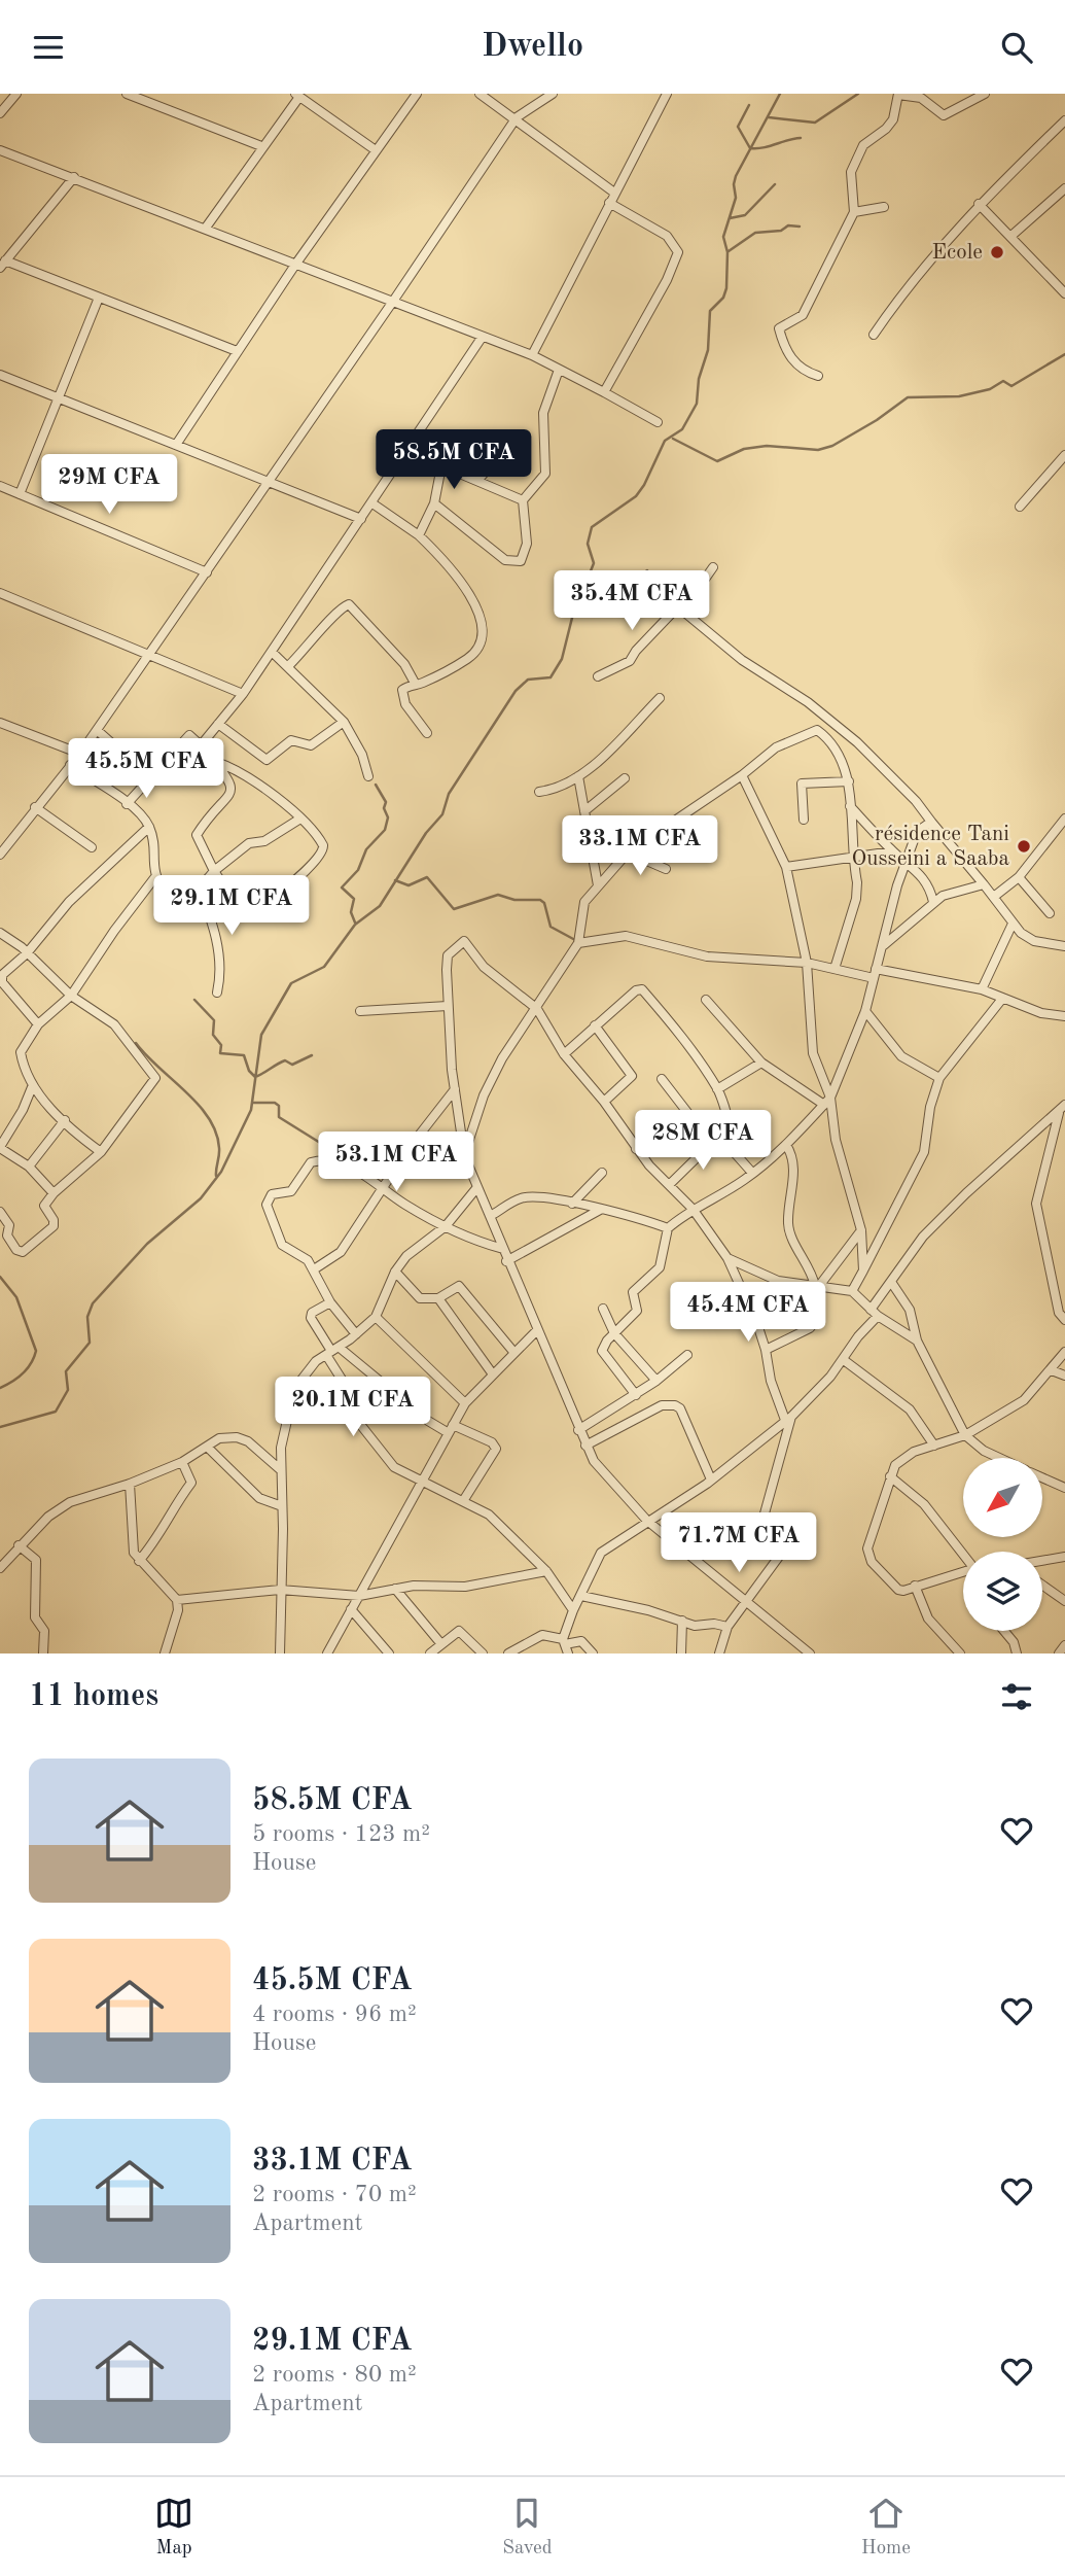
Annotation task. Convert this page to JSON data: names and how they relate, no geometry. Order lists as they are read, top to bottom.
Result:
{
  "places": ["Ecole", "résidence Tani Ousseini a Saaba"],
  "north": "bottom left",
  "page": {
    "header": "Dwello",
    "price": [
      "58.5M CFA",
      "29M CFA",
      "35.4M CFA",
      "45.5M CFA",
      "33.1M CFA",
      "29.1M CFA",
      "28M CFA",
      "53.1M CFA",
      "45.4M CFA",
      "20.1M CFA",
      "71.7M CFA"
    ],
    "heading": "11 homes",
    "list": [
      {
        "name": "58.5M CFA",
        "note": "5 rooms · 123 m² · House"
      },
      {
        "name": "45.5M CFA",
        "note": "4 rooms · 96 m² · House"
      },
      {
        "name": "33.1M CFA",
        "note": "2 rooms · 70 m² · Apartment"
      },
      {
        "name": "29.1M CFA",
        "note": "2 rooms · 80 m² · Apartment"
      }
    ],
    "tabs": ["Map", "Saved", "Home"]
  }
}
